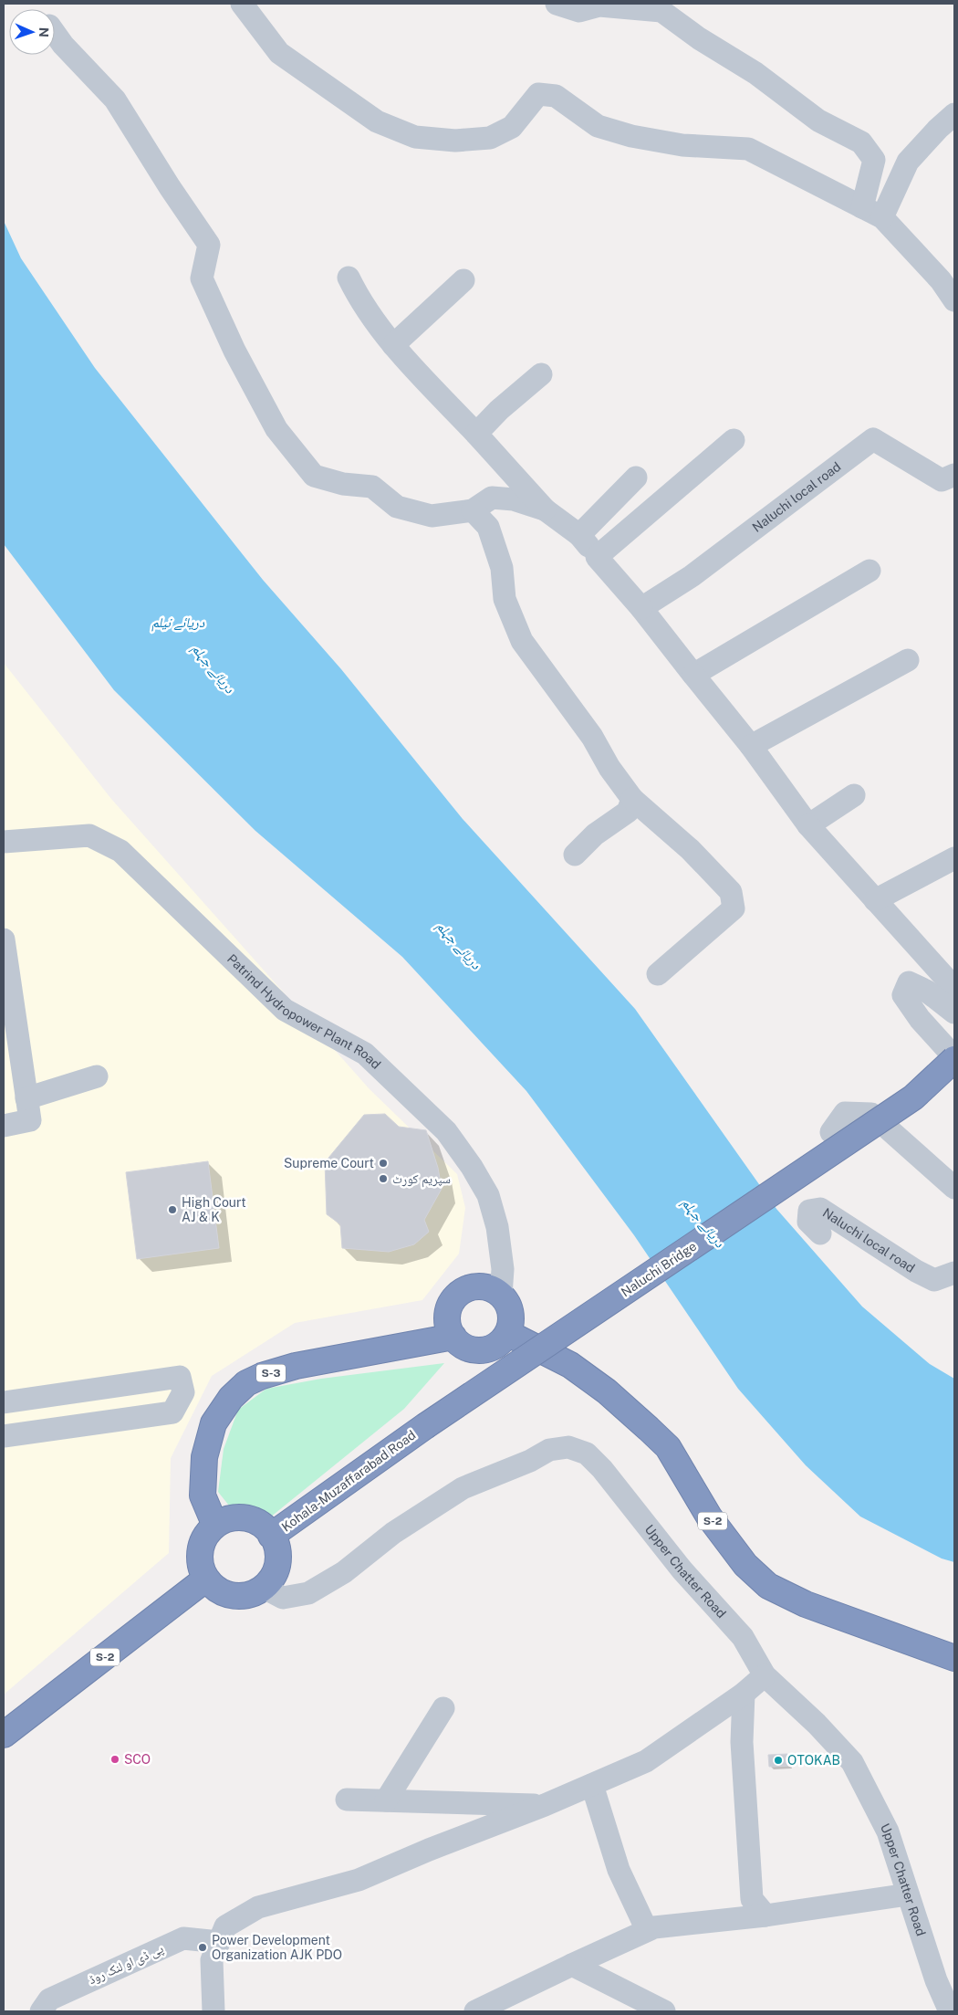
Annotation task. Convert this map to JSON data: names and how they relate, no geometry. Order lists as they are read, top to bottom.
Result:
{
  "streets": {
    "highway": [
      "Naluchi Bridge",
      "S-3",
      "Kohala-Muzaffarabad Road",
      "S-2"
    ],
    "street": [
      "Naluchi local road",
      "Patrind Hydropower Plant Road",
      "Upper Chatter Road",
      "پی ڈی او لنک روڈ"
    ]
  },
  "crossings": [
    ["Patrind Hydropower Plant Road", "S-3"],
    ["Patrind Hydropower Plant Road", "S-2"],
    ["Naluchi Bridge", "Kohala-Muzaffarabad Road"],
    ["S-3", "Kohala-Muzaffarabad Road"],
    ["S-3", "S-2"],
    ["S-3", "Upper Chatter Road"],
    ["Kohala-Muzaffarabad Road", "S-2"],
    ["Kohala-Muzaffarabad Road", "Upper Chatter Road"],
    ["S-2", "Upper Chatter Road"]
  ],
  "water": ["دریائے نیلم", "دریائے جہلم"],
  "places": [
    "Supreme Court",
    "سپریم کورٹ",
    "High Court AJ & K",
    "SCO",
    "OTOKAB",
    "Power Development Organization AJK PDO"
  ],
  "north": "right"
}
